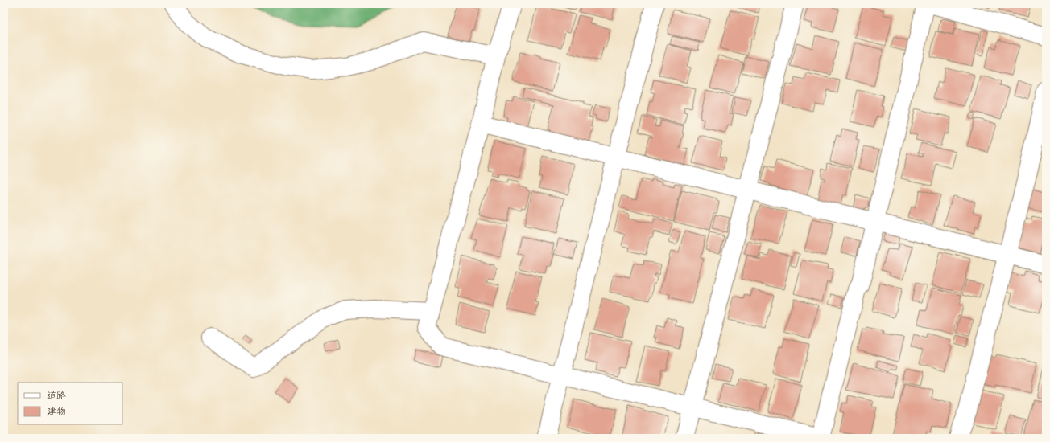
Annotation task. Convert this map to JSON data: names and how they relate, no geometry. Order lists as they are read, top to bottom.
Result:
{
  "legend": ["道路", "建物"]
}
